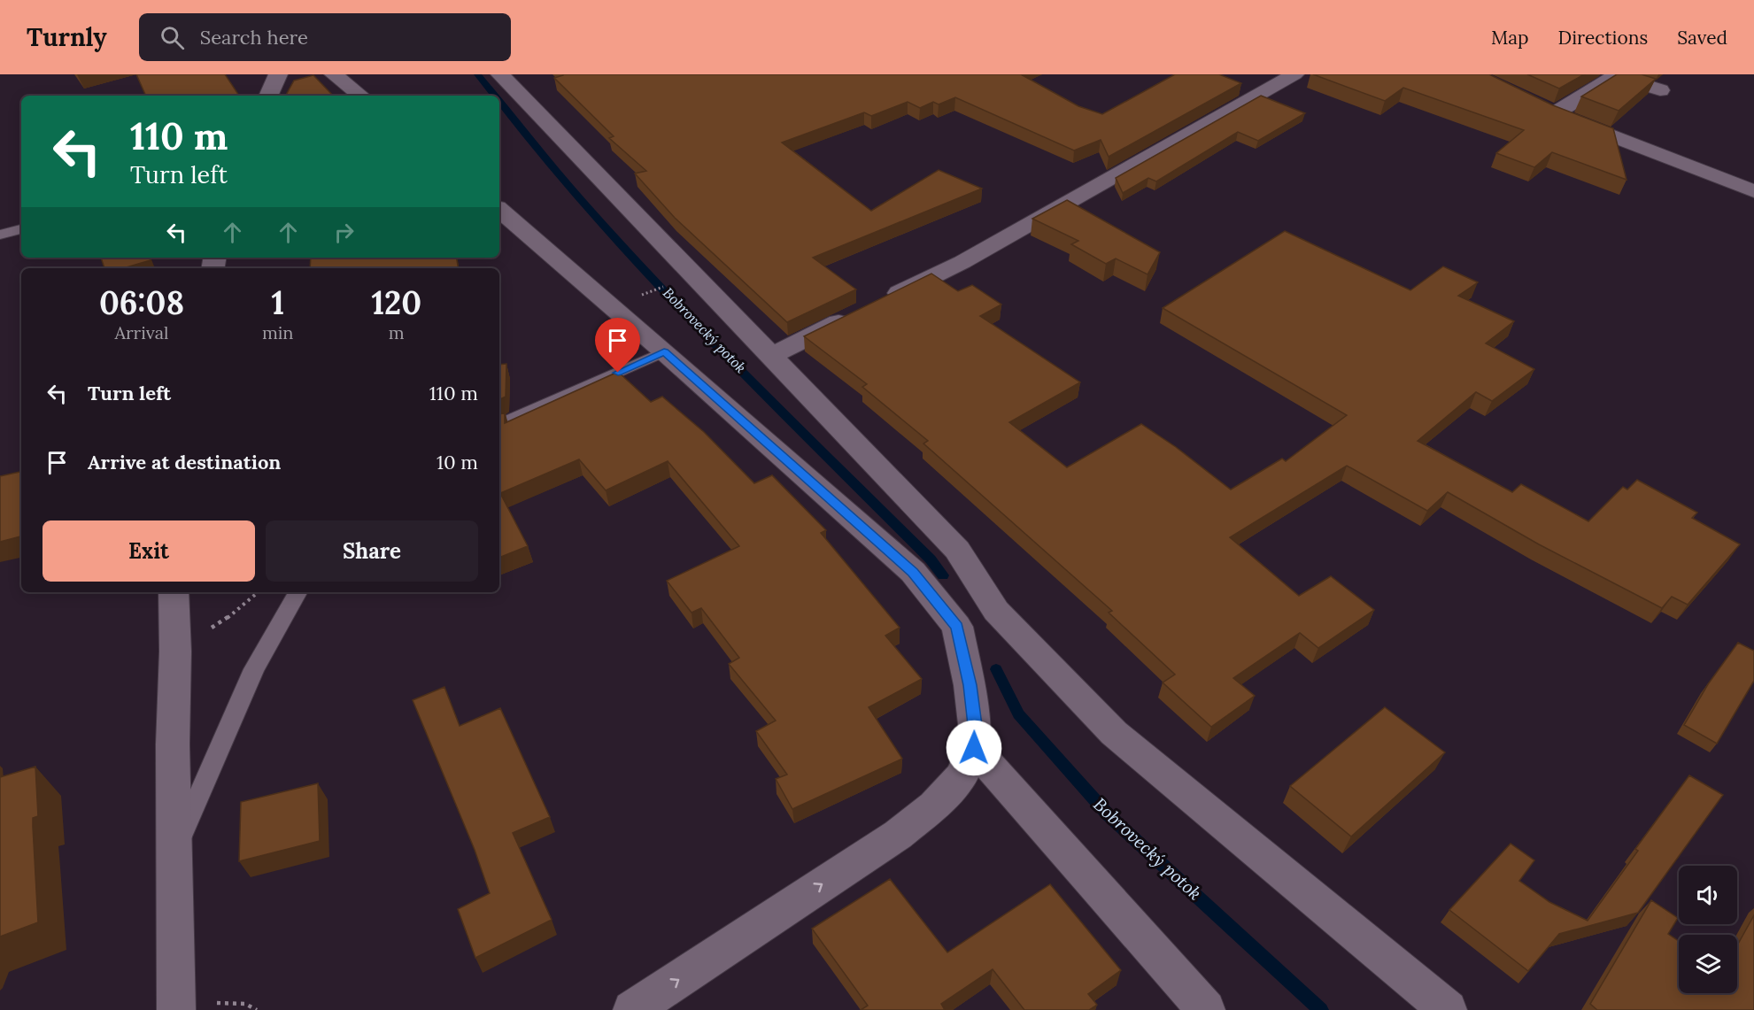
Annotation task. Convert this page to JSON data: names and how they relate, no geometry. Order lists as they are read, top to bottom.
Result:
{
  "water": ["Bobrovecký potok"],
  "page": {
    "header": "Turnly",
    "search": "Search here",
    "nav": ["Map", "Directions", "Saved"],
    "turn": ["110 m", "Turn left"],
    "eta": [
      "06:08",
      "Arrival",
      "1",
      "min",
      "120",
      "m"
    ],
    "list": [
      {
        "name": "Turn left",
        "value": "110 m"
      },
      {
        "name": "Arrive at destination",
        "value": "10 m"
      }
    ],
    "buttons": ["Exit", "Share"]
  }
}
